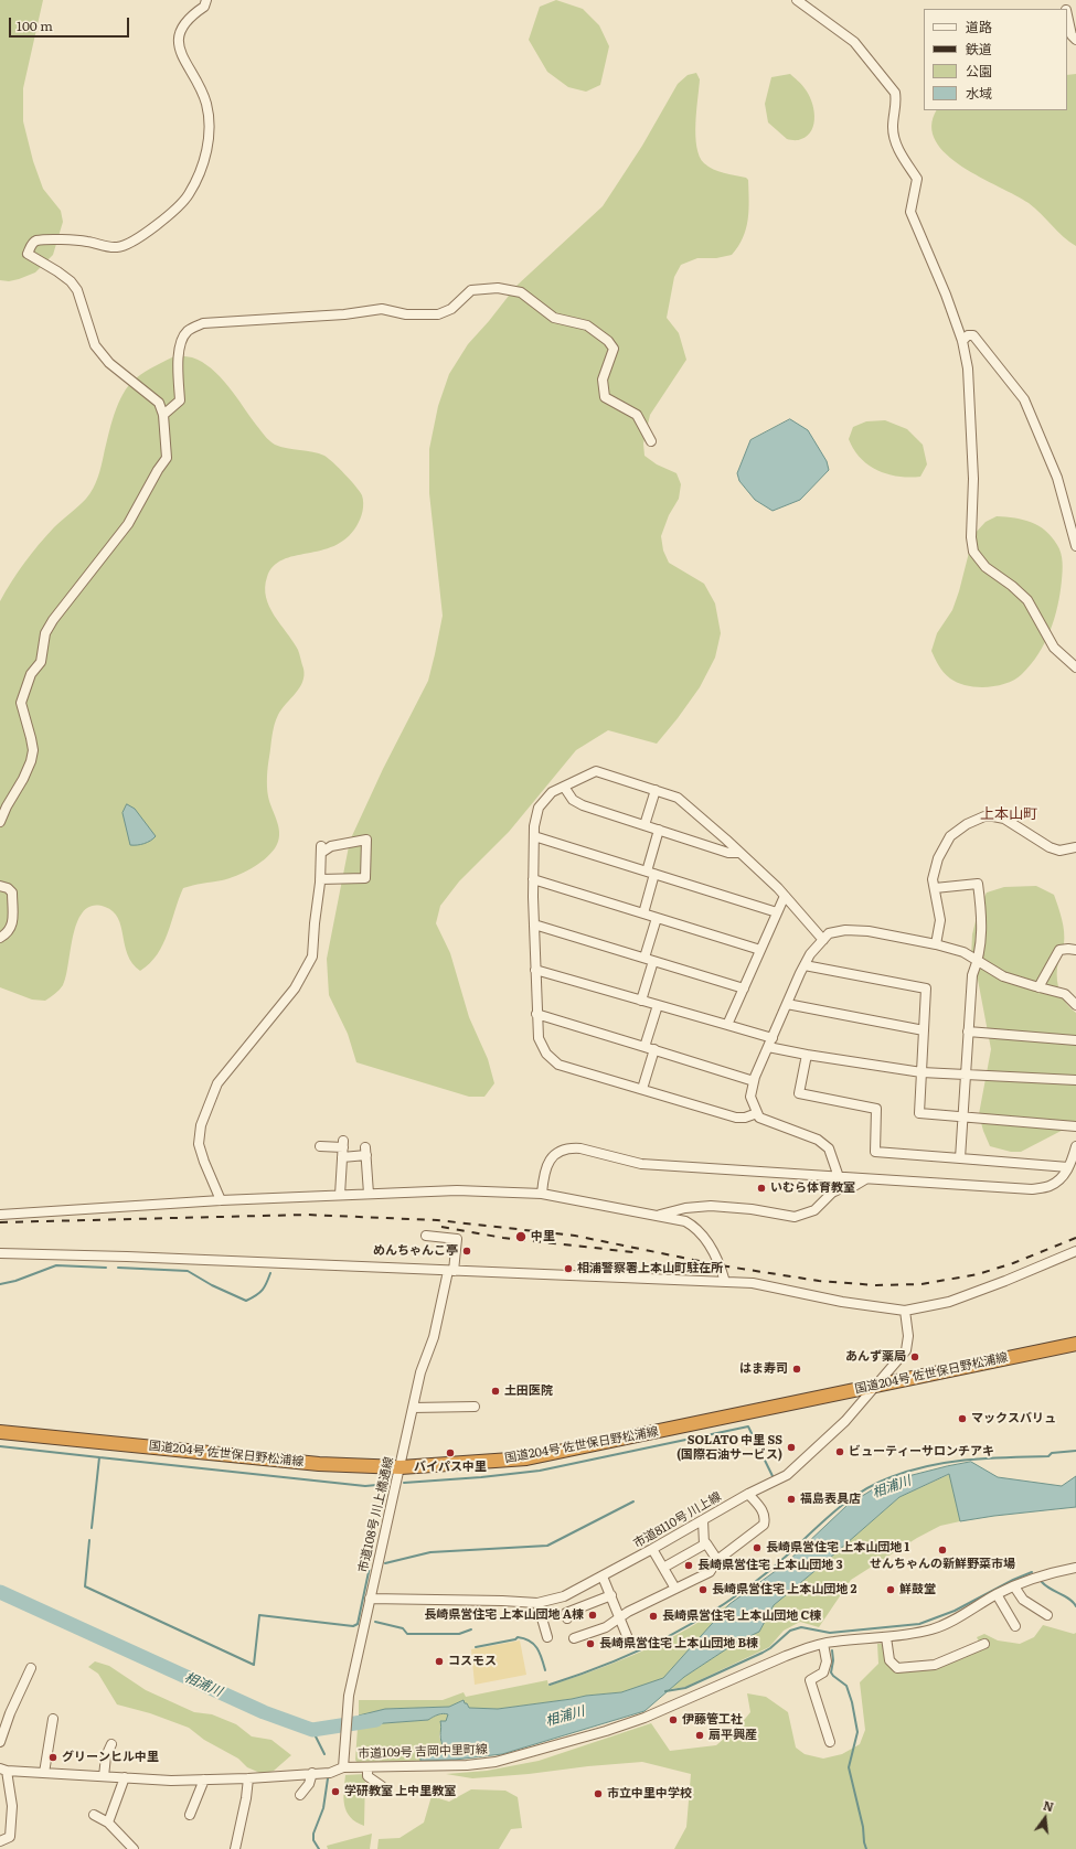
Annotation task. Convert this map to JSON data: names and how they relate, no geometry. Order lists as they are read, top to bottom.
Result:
{
  "streets": {
    "highway": ["国道204号 佐世保日野松浦線"],
    "street": ["市道108号 川上橋通線", "市道8110号 川上線", "市道109号 吉岡中里町線"]
  },
  "crossings": [
    ["国道204号 佐世保日野松浦線", "市道108号 川上橋通線"],
    ["国道204号 佐世保日野松浦線", "市道8110号 川上線"],
    ["市道108号 川上橋通線", "市道8110号 川上線"],
    ["市道108号 川上橋通線", "市道109号 吉岡中里町線"]
  ],
  "districts": ["上本山町"],
  "water": ["相浦川"],
  "places": [
    "いむら体育教室",
    "中里",
    "めんちゃんこ亭",
    "相浦警察署上本山町駐在所",
    "あんず薬局",
    "はま寿司",
    "土田医院",
    "マックスバリュ",
    "SOLATO 中里 SS (国際石油サービス)",
    "ビューティーサロンチアキ",
    "バイパス中里",
    "福島表具店",
    "長崎県営住宅 上本山団地 1",
    "せんちゃんの新鮮野菜市場",
    "長崎県営住宅 上本山団地 3",
    "長崎県営住宅 上本山団地 2",
    "鮮鼓堂",
    "長崎県営住宅 上本山団地 A棟",
    "長崎県営住宅 上本山団地 C棟",
    "長崎県営住宅 上本山団地 B棟",
    "コスモス",
    "伊藤管工社",
    "扇平興産",
    "グリーンヒル中里",
    "学研教室 上中里教室",
    "市立中里中学校"
  ],
  "legend": [
    "道路",
    "鉄道",
    "公園",
    "水域"
  ],
  "scale_bar": "100 m",
  "north": "top"
}
